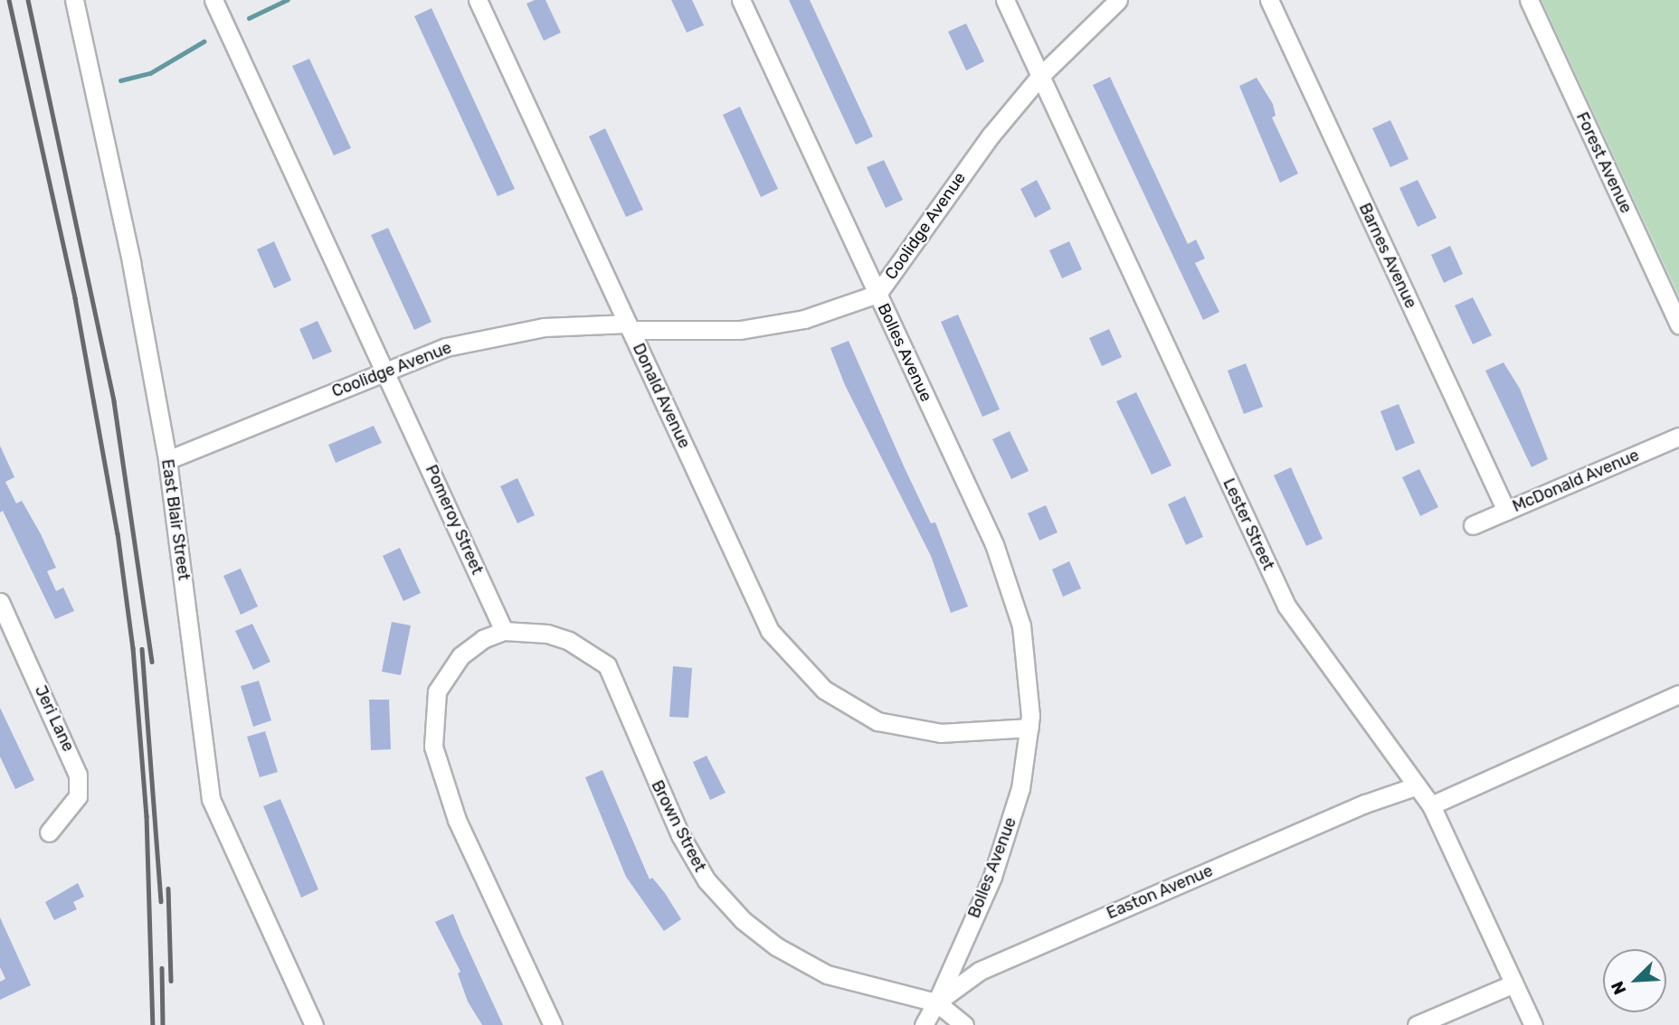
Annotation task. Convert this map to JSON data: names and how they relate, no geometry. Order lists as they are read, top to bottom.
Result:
{
  "streets": {
    "street": [
      "Forest Avenue",
      "Coolidge Avenue",
      "Barnes Avenue",
      "Bolles Avenue",
      "Donald Avenue",
      "McDonald Avenue",
      "East Blair Street",
      "Pomeroy Street",
      "Lester Street",
      "Jeri Lane",
      "Brown Street",
      "Easton Avenue"
    ]
  },
  "crossings": [
    ["Coolidge Avenue", "Bolles Avenue"],
    ["Coolidge Avenue", "Donald Avenue"],
    ["Coolidge Avenue", "East Blair Street"],
    ["Coolidge Avenue", "Pomeroy Street"],
    ["Coolidge Avenue", "Lester Street"],
    ["Barnes Avenue", "McDonald Avenue"],
    ["Bolles Avenue", "Donald Avenue"],
    ["Bolles Avenue", "Brown Street"],
    ["Bolles Avenue", "Easton Avenue"],
    ["Pomeroy Street", "Brown Street"],
    ["Lester Street", "Easton Avenue"],
    ["Brown Street", "Easton Avenue"]
  ],
  "north": "bottom left"
}
